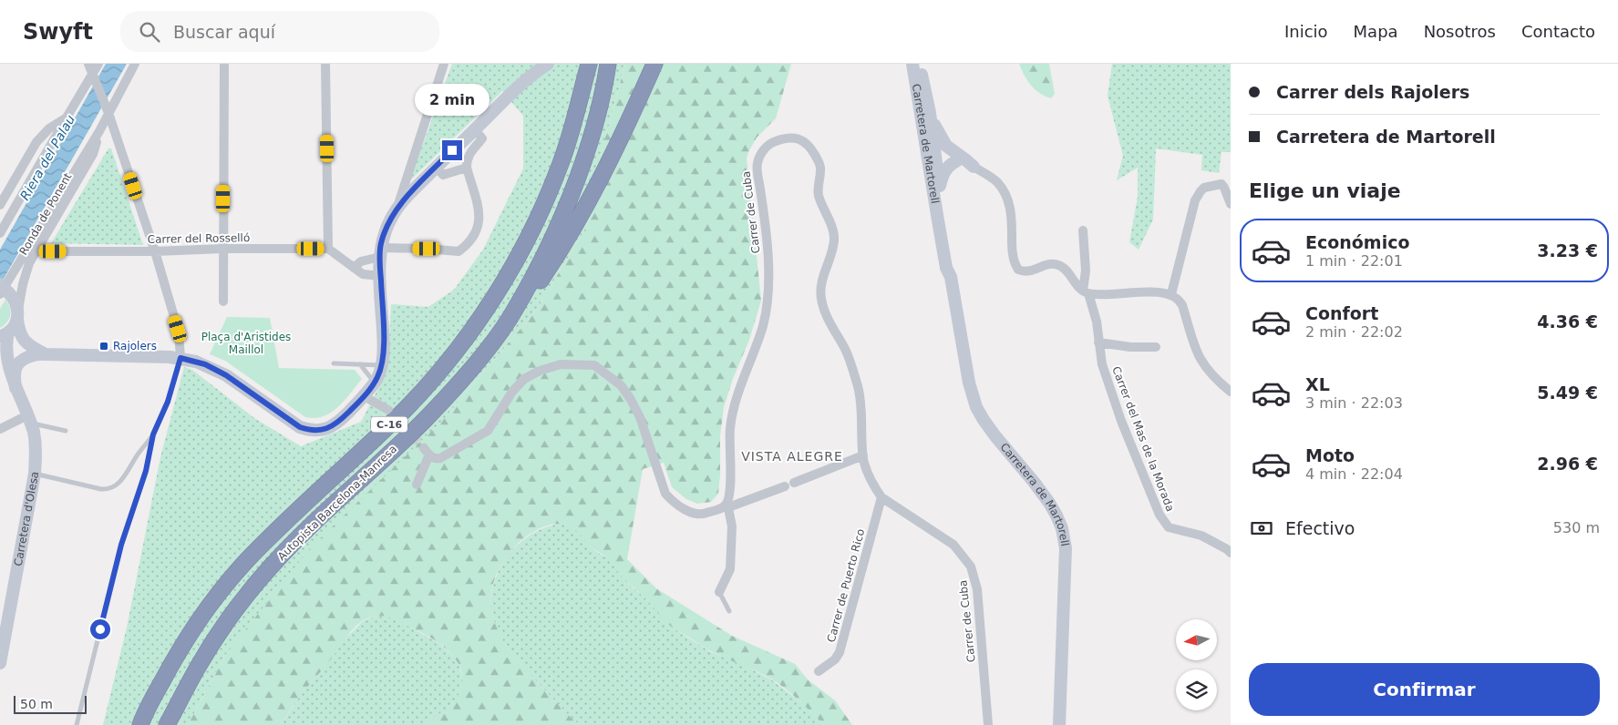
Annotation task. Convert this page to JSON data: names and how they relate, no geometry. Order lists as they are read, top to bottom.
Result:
{
  "streets": {
    "highway": ["C-16", "Autopista Barcelona-Manresa"],
    "main road": ["Carretera de Martorell", "Carretera d'Olesa"],
    "street": [
      "Carrer de Cuba",
      "Ronda de Ponent",
      "Carrer del Rosselló",
      "Carrer del Mas de la Morada",
      "Carrer de Puerto Rico"
    ]
  },
  "crossings": [
    ["Carrer de Cuba", "Carrer de Puerto Rico"],
    ["Ronda de Ponent", "Carrer del Rosselló"]
  ],
  "districts": ["VISTA ALEGRE"],
  "water": ["Riera del Palau"],
  "parks": ["Plaça d'Aristides Maillol"],
  "places": {
    "transit": ["Rajolers"]
  },
  "scale_bar": "50 m",
  "north": "left",
  "page": {
    "header": "Swyft",
    "search": "Buscar aquí",
    "nav": [
      "Inicio",
      "Mapa",
      "Nosotros",
      "Contacto"
    ],
    "banner": ["Carrer dels Rajolers", "Carretera de Martorell"],
    "bubble": "2 min",
    "heading": "Elige un viaje",
    "list": [
      {
        "name": "Económico",
        "note": "1 min · 22:01",
        "value": "3.23 €"
      },
      {
        "name": "Confort",
        "note": "2 min · 22:02",
        "value": "4.36 €"
      },
      {
        "name": "XL",
        "note": "3 min · 22:03",
        "value": "5.49 €"
      },
      {
        "name": "Moto",
        "note": "4 min · 22:04",
        "value": "2.96 €"
      }
    ],
    "pay": ["Efectivo", "530 m"],
    "buttons": "Confirmar",
    "scale": "50 m"
  }
}
